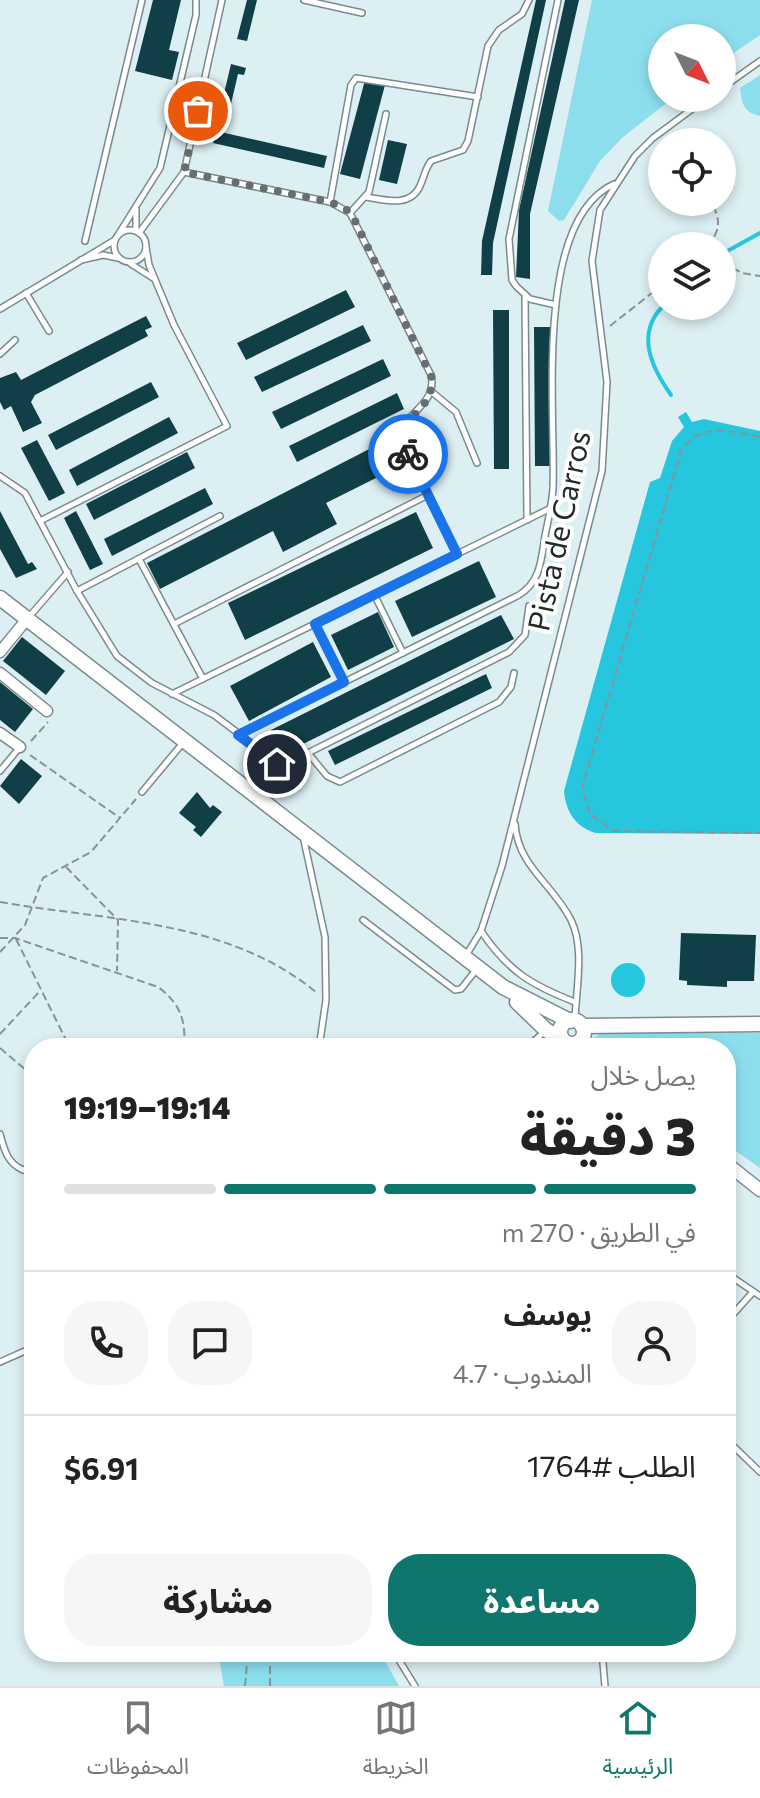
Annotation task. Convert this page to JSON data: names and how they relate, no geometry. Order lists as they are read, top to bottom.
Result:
{
  "streets": {
    "lane": ["Pista de Carros"]
  },
  "north": "bottom right",
  "page": {
    "heading": ["3 دقيقة", "يصل خلال", "19:14–19:19"],
    "panel": [
      "يوسف",
      "المندوب · 4.7",
      "الطلب #1764",
      "$6.91"
    ],
    "bar": "في الطريق · 270 m",
    "buttons": ["مساعدة", "مشاركة"],
    "tabs": ["الرئيسية", "الخريطة", "المحفوظات"]
  }
}
